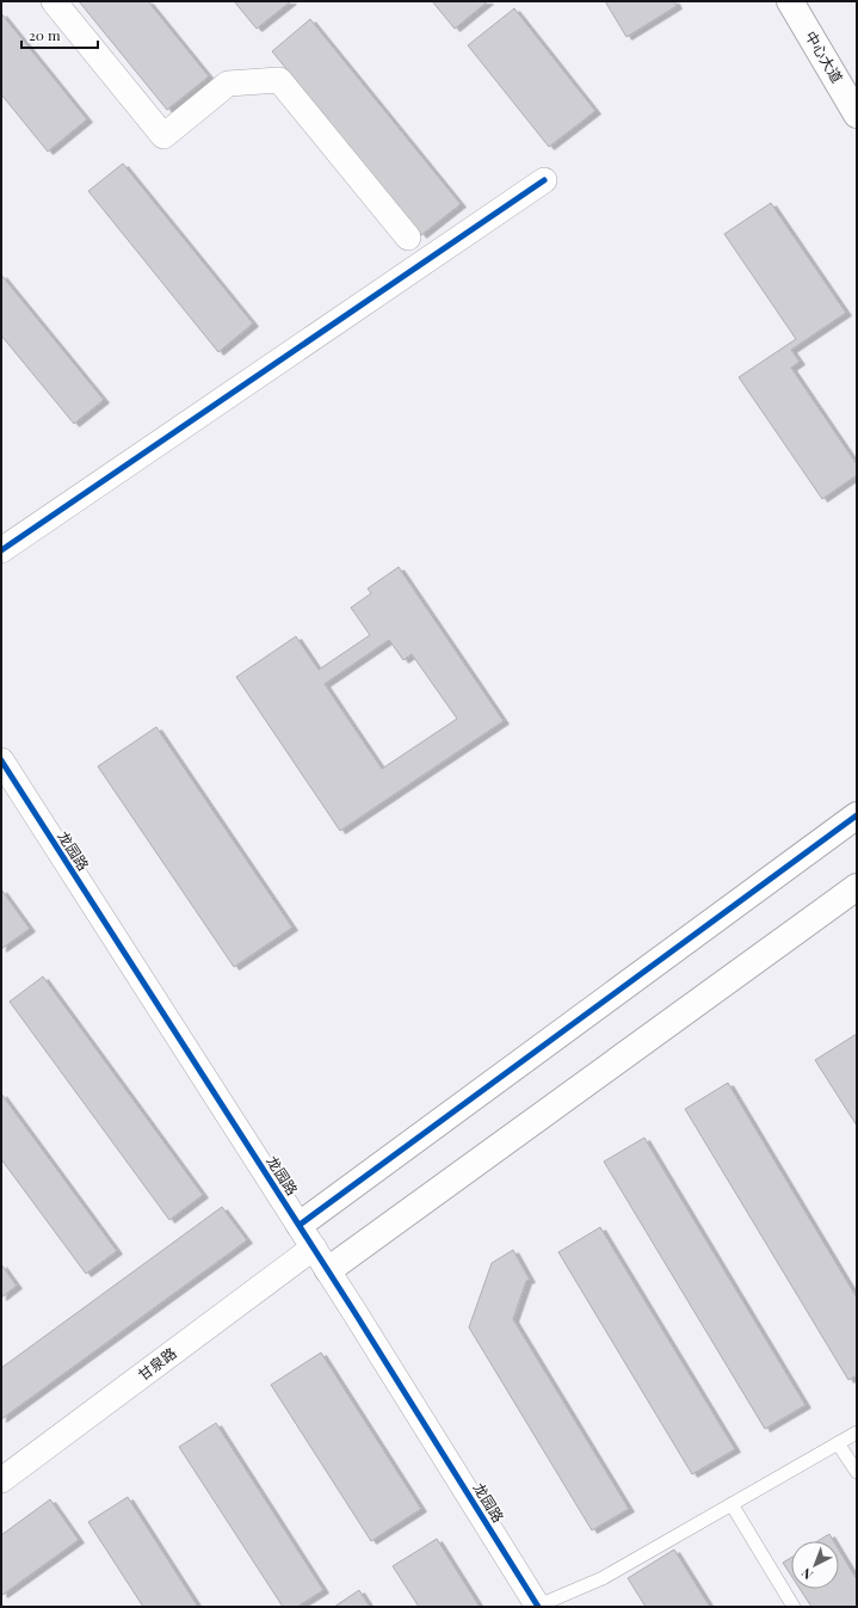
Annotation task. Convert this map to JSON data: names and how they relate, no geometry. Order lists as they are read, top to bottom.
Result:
{
  "streets": {
    "street": ["中心大道", "龙园路", "甘泉路"]
  },
  "crossings": [
    ["龙园路", "甘泉路"]
  ],
  "scale_bar": "20 m",
  "north": "bottom left"
}
